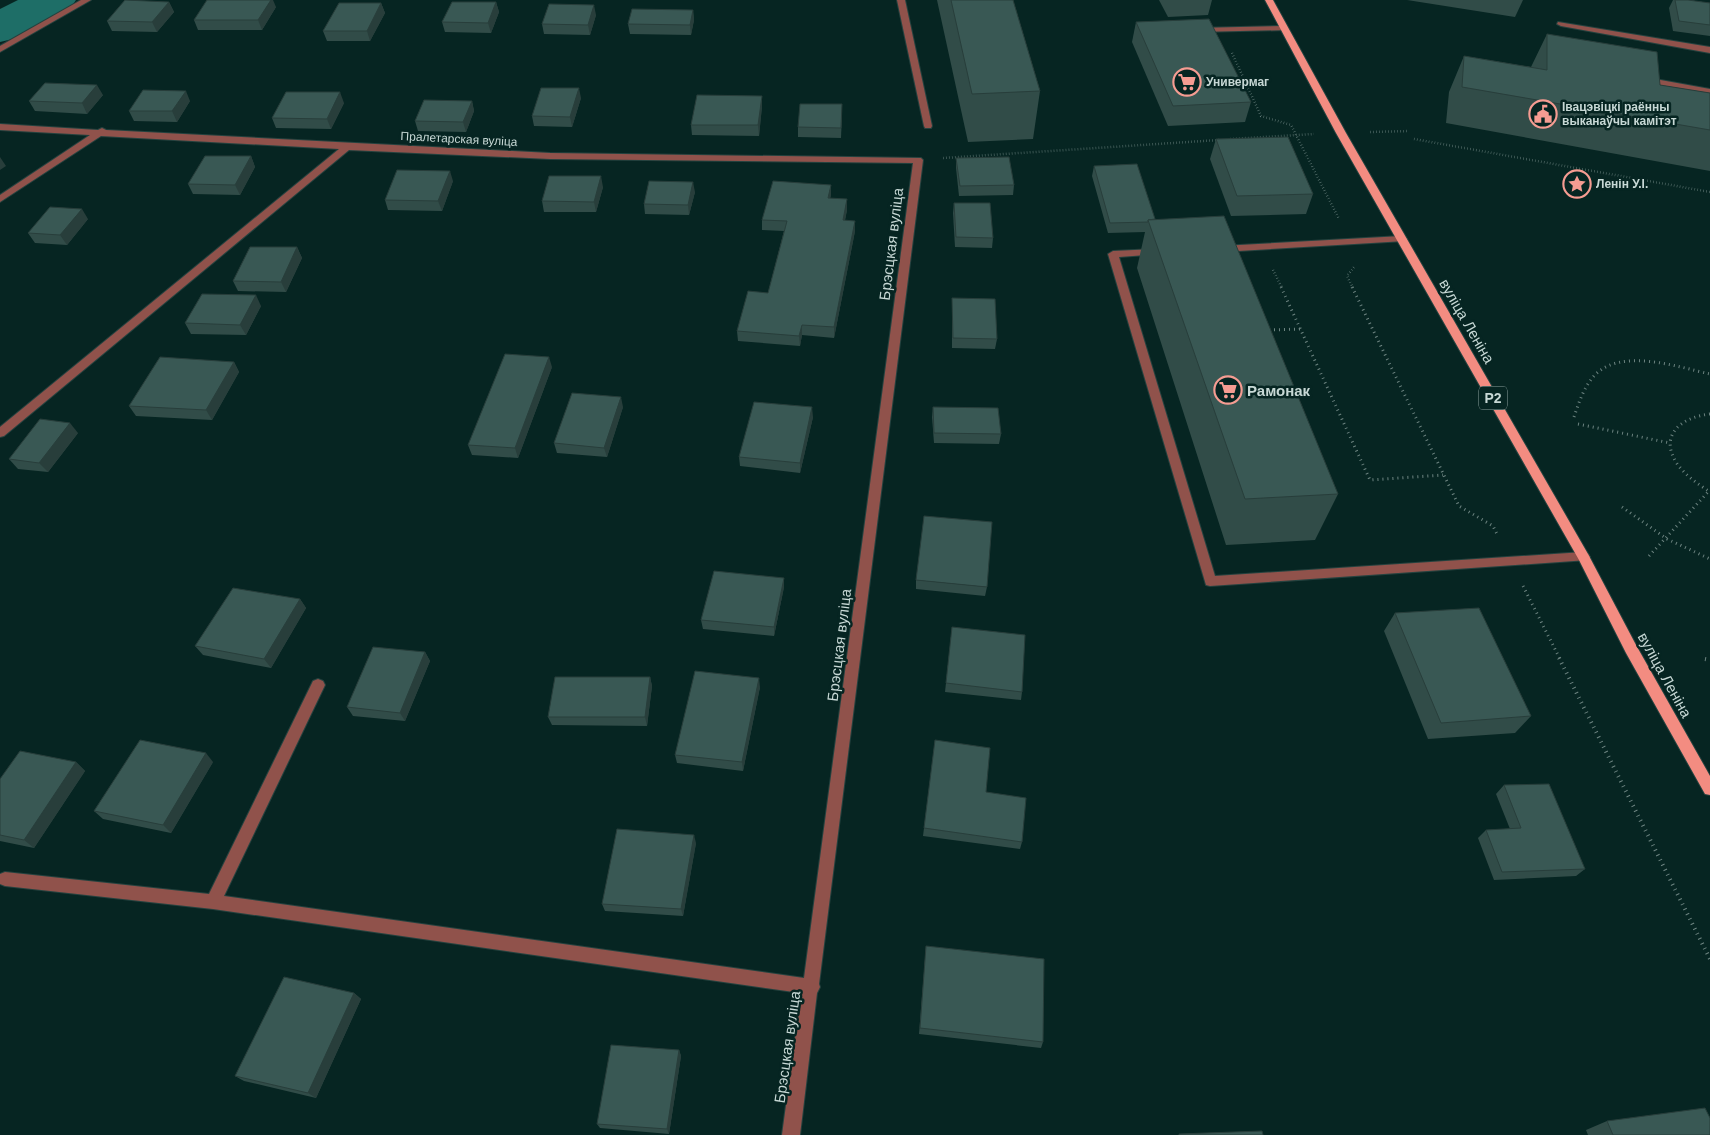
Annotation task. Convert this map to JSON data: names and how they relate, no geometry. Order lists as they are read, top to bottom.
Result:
{
  "streets": {
    "main road": ["вуліца Леніна", "Р2"],
    "street": ["Пралетарская вуліца", "Брэсцкая вуліца"]
  },
  "crossings": [
    ["Пралетарская вуліца", "Брэсцкая вуліца"]
  ],
  "places": {
    "supermarket": ["Универмаг", "Рамонак"],
    "public building": ["Івацэвіцкі раённы выканаўчы камітэт"],
    "place": ["Ленін У.І."]
  }
}
